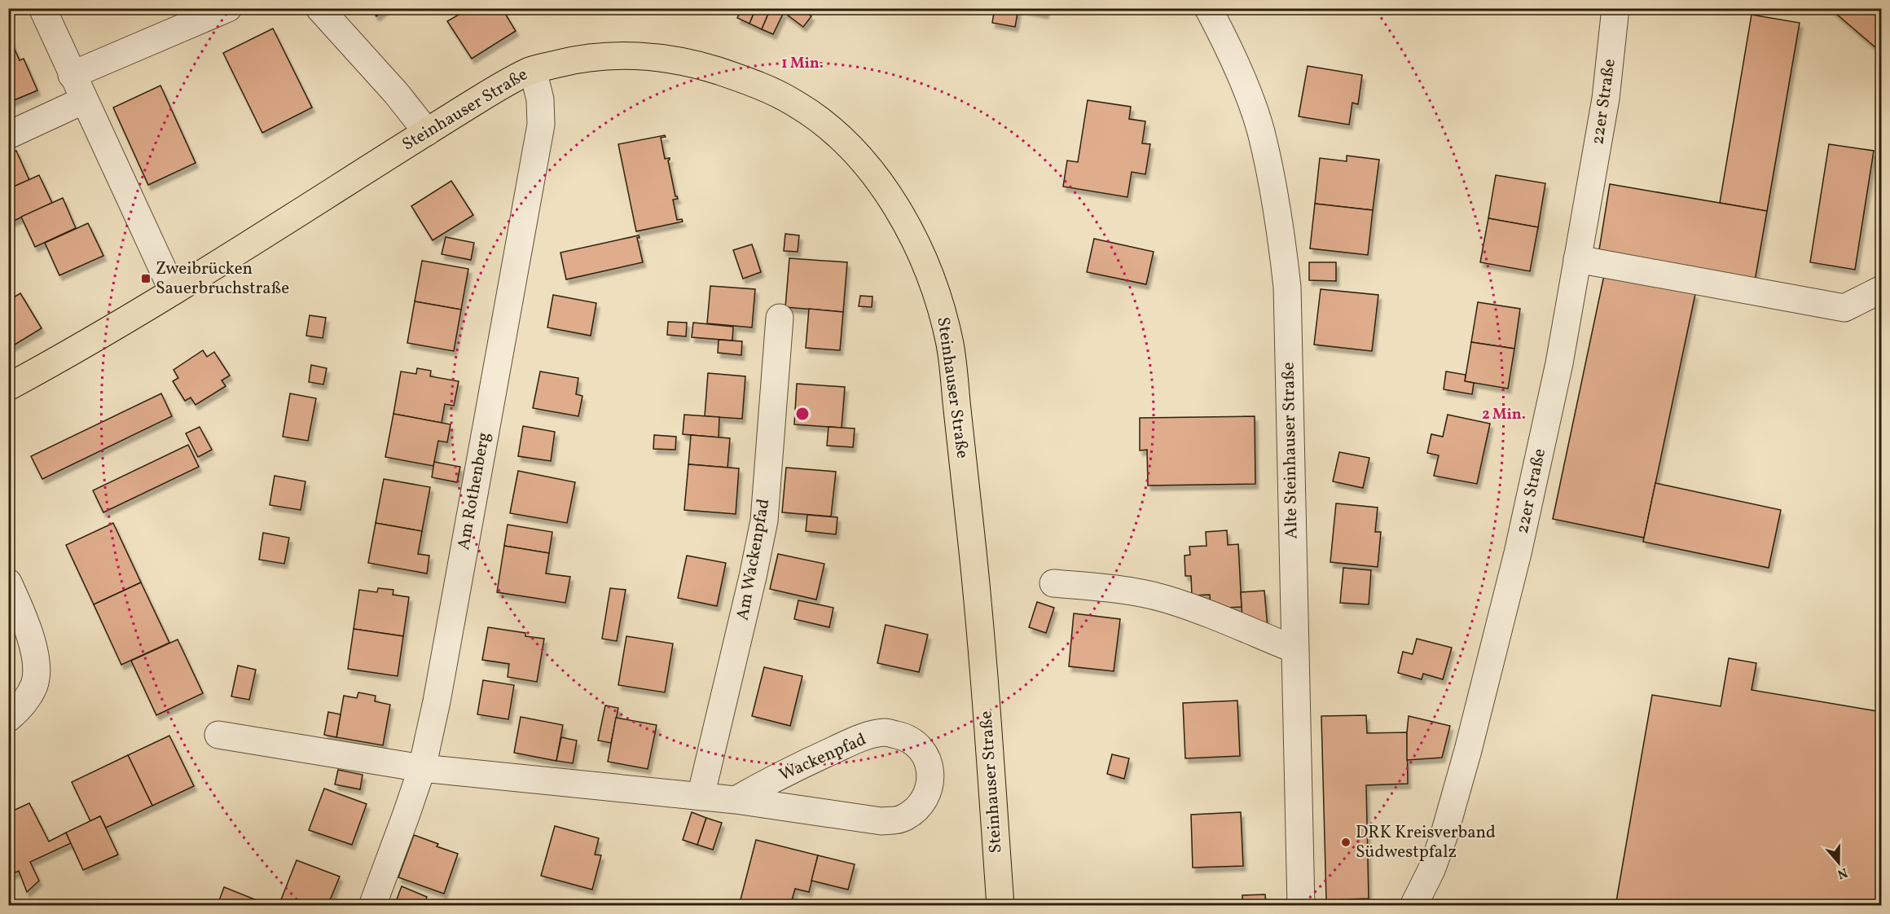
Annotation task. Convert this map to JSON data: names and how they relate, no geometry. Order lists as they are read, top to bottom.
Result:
{
  "streets": {
    "main road": ["Steinhauser Straße"],
    "street": [
      "22er Straße",
      "Alte Steinhauser Straße",
      "Am Rothenberg",
      "Am Wackenpfad",
      "Wackenpfad"
    ]
  },
  "crossings": [
    ["Steinhauser Straße", "Am Rothenberg"],
    ["Am Rothenberg", "Wackenpfad"],
    ["Am Wackenpfad", "Wackenpfad"]
  ],
  "places": {
    "transit": ["Zweibrücken Sauerbruchstraße"],
    "other": ["DRK Kreisverband Südwestpfalz"]
  },
  "north": "bottom",
  "rings": ["1 Min.", "2 Min."]
}
